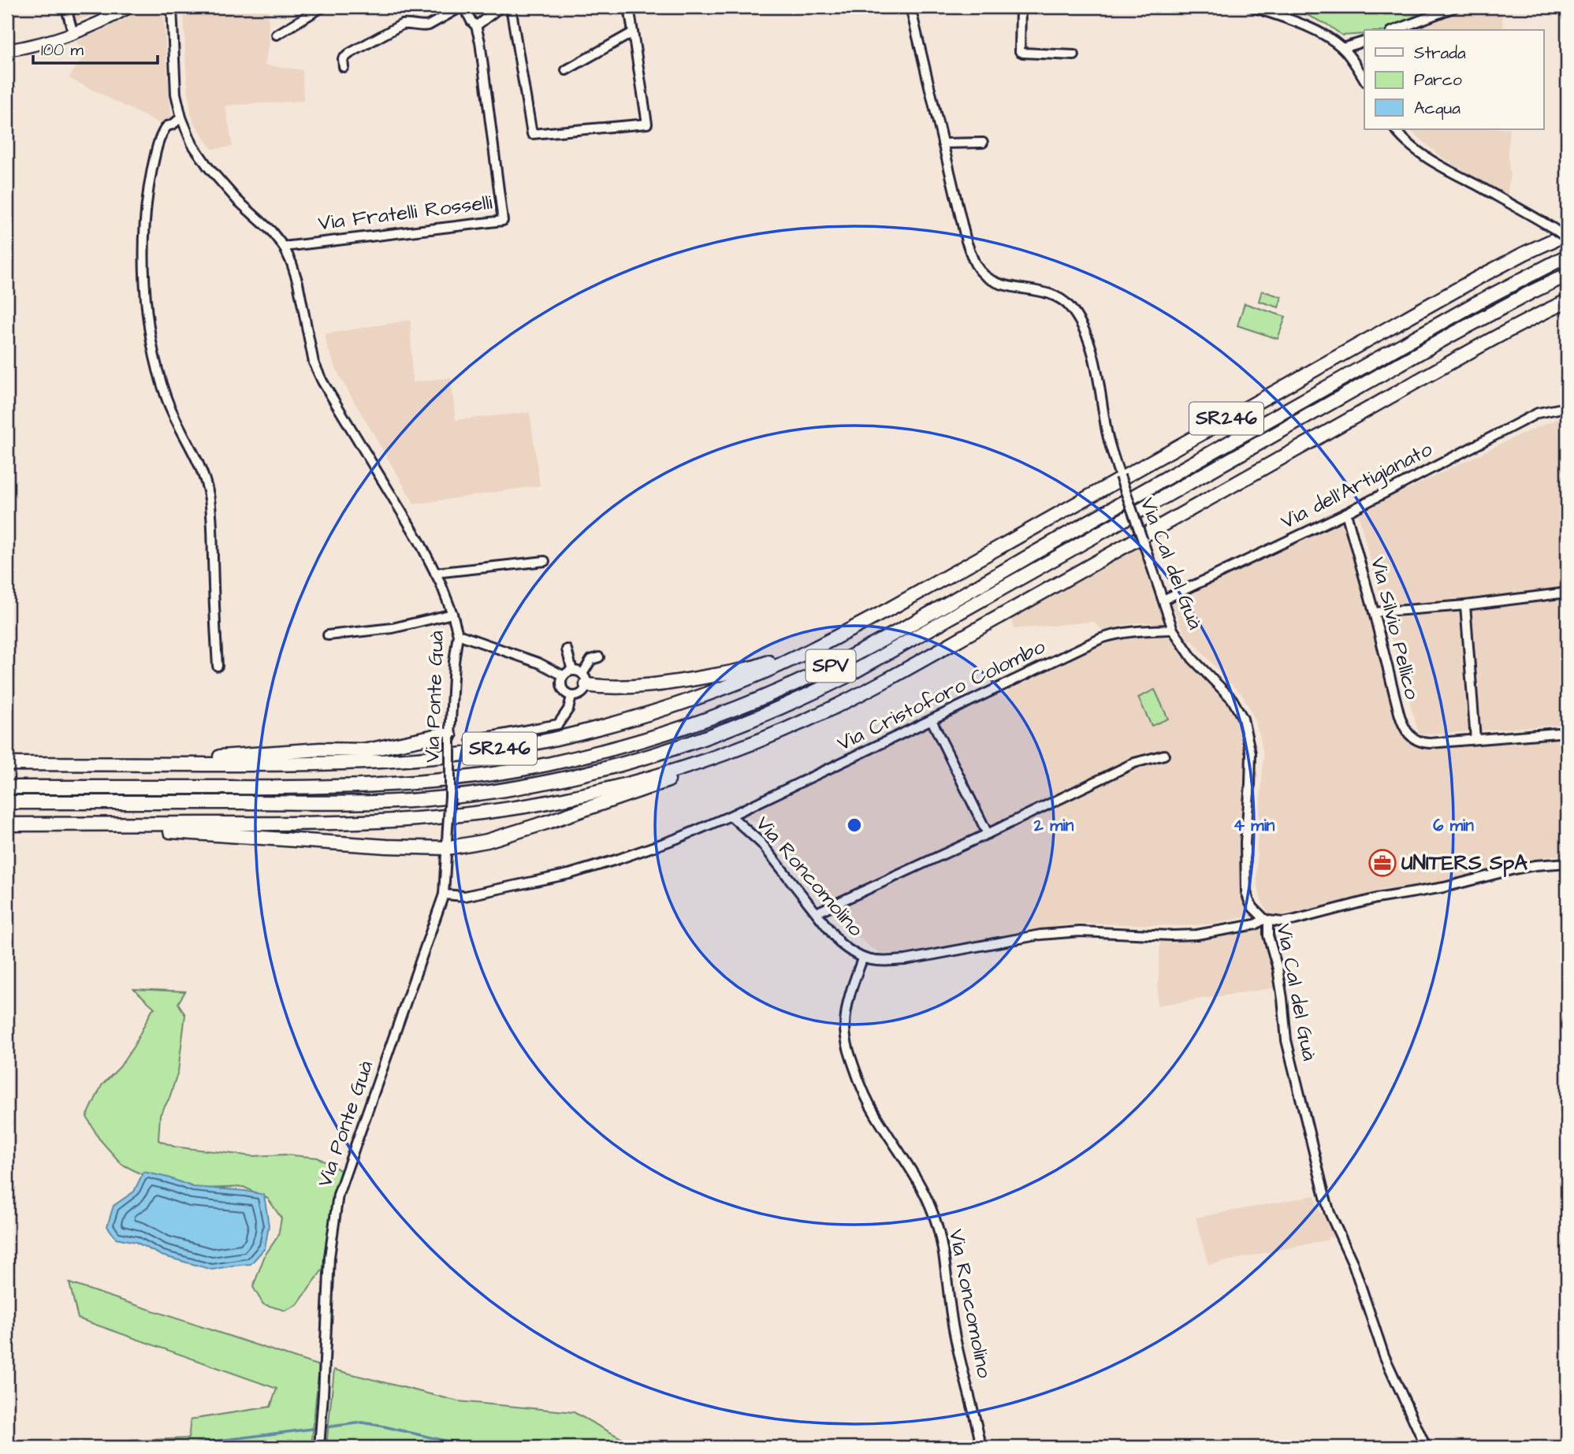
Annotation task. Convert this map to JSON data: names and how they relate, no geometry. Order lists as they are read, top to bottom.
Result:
{
  "streets": {
    "highway": ["SR246", "SPV"],
    "street": [
      "Via Fratelli Rosselli",
      "Via dell'Artigianato",
      "Via Cal del Guà",
      "Via Silvio Pellico",
      "Via Cristoforo Colombo",
      "Via Ponte Guà",
      "Via Roncomolino"
    ]
  },
  "crossings": [
    ["Via Fratelli Rosselli", "Via Ponte Guà"],
    ["Via dell'Artigianato", "Via Cal del Guà"],
    ["Via dell'Artigianato", "Via Silvio Pellico"],
    ["Via Cal del Guà", "Via Cristoforo Colombo"],
    ["Via Cal del Guà", "Via Roncomolino"],
    ["Via Cristoforo Colombo", "Via Ponte Guà"],
    ["Via Cristoforo Colombo", "Via Roncomolino"]
  ],
  "places": {
    "office": ["UNITERS SpA"]
  },
  "legend": ["Strada", "Parco", "Acqua"],
  "scale_bar": "100 m",
  "rings": ["2 min", "4 min", "6 min"]
}
